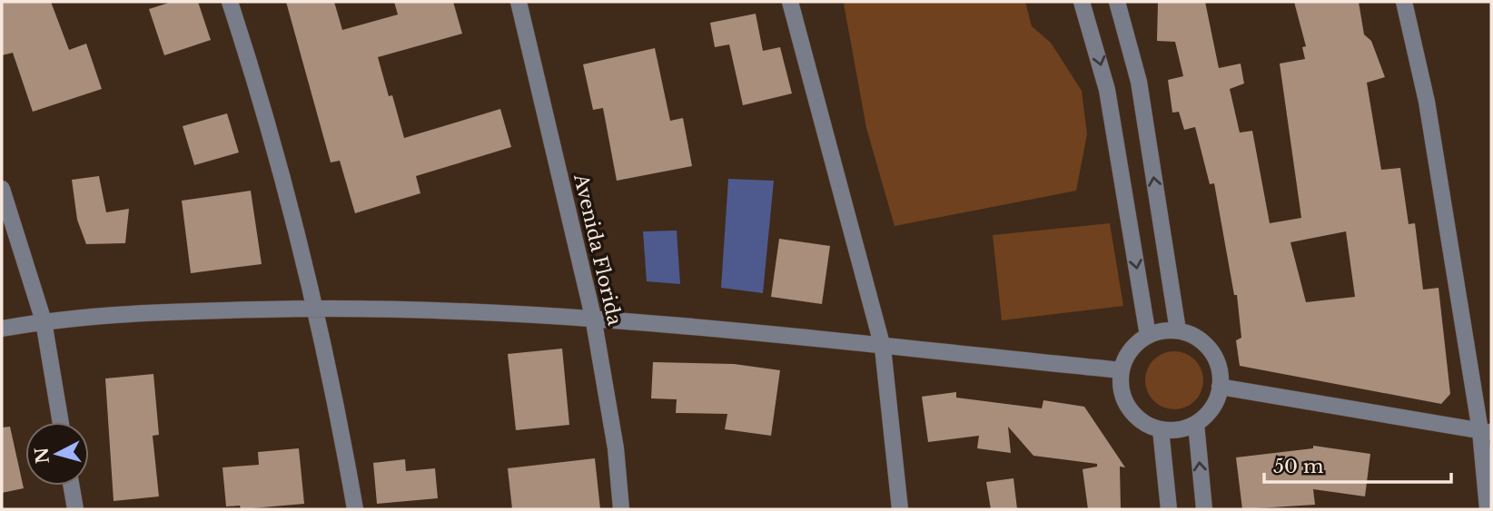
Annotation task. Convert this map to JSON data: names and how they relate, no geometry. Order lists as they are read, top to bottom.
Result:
{
  "streets": {
    "street": ["Avenida Florida"]
  },
  "scale_bar": "50 m",
  "north": "left"
}
